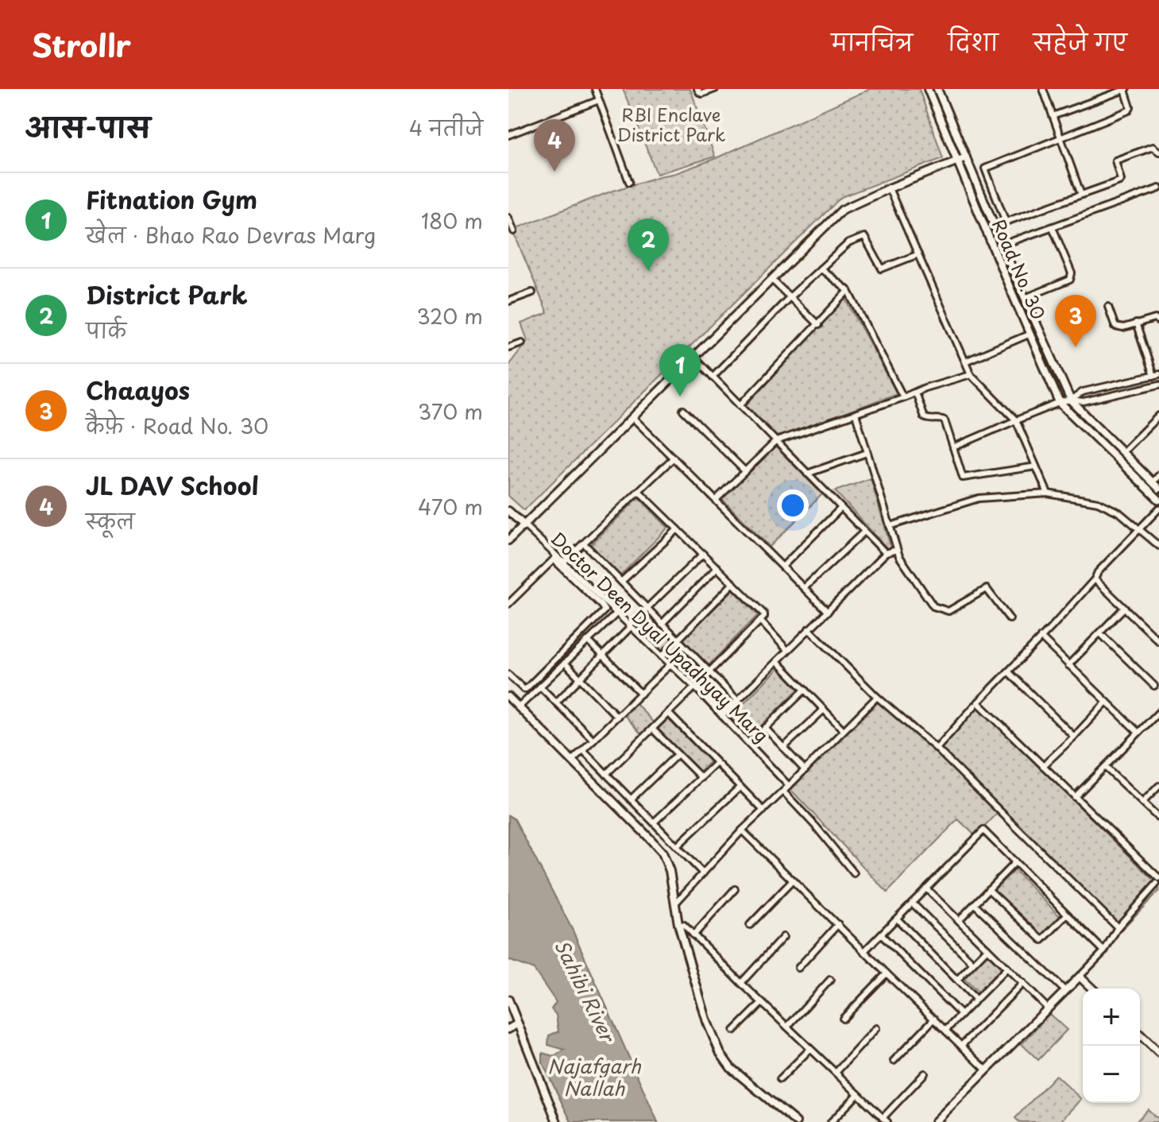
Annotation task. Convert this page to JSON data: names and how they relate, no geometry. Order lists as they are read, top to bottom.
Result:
{
  "streets": {
    "street": ["Road No. 30", "Doctor Deen Dyal Upadhyay Marg"]
  },
  "water": ["Sahibi River", "Najafgarh Nallah"],
  "parks": ["RBI Enclave District Park"],
  "page": {
    "header": "Strollr",
    "nav": ["मानचित्र", "दिशा", "सहेजे गए"],
    "heading": ["आस-पास", "4 नतीजे"],
    "pins": [
      "4",
      "2",
      "3",
      "1"
    ],
    "list": [
      {
        "mark": "1",
        "name": "Fitnation Gym",
        "note": "खेल · Bhao Rao Devras Marg",
        "value": "180 m"
      },
      {
        "mark": "2",
        "name": "District Park",
        "note": "पार्क",
        "value": "320 m"
      },
      {
        "mark": "3",
        "name": "Chaayos",
        "note": "कैफ़े · Road No. 30",
        "value": "370 m"
      },
      {
        "mark": "4",
        "name": "JL DAV School",
        "note": "स्कूल",
        "value": "470 m"
      }
    ],
    "map_buttons": ["+", "−"]
  }
}
